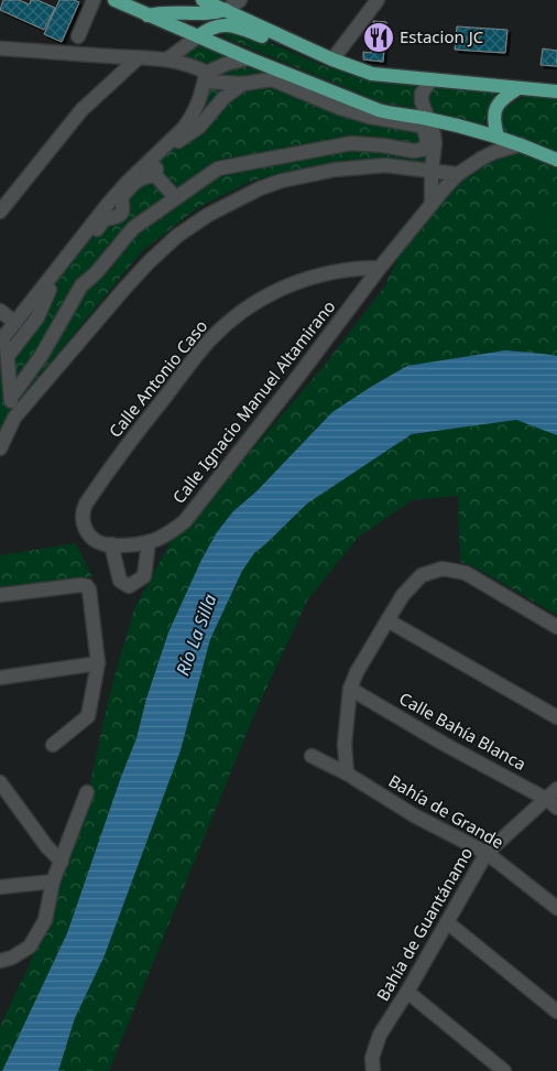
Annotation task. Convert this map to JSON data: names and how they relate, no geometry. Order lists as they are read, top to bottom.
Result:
{
  "streets": {
    "street": [
      "Calle Antonio Caso",
      "Calle Ignacio Manuel Altamirano",
      "Calle Bahía Blanca",
      "Bahía de Grande",
      "Bahía de Guantánamo"
    ]
  },
  "crossings": [
    ["Calle Antonio Caso", "Calle Ignacio Manuel Altamirano"],
    ["Calle Bahía Blanca", "Bahía de Guantánamo"],
    ["Bahía de Grande", "Bahía de Guantánamo"]
  ],
  "water": ["Río La Silla"],
  "places": {
    "restaurant": ["Estacion JC"]
  }
}
